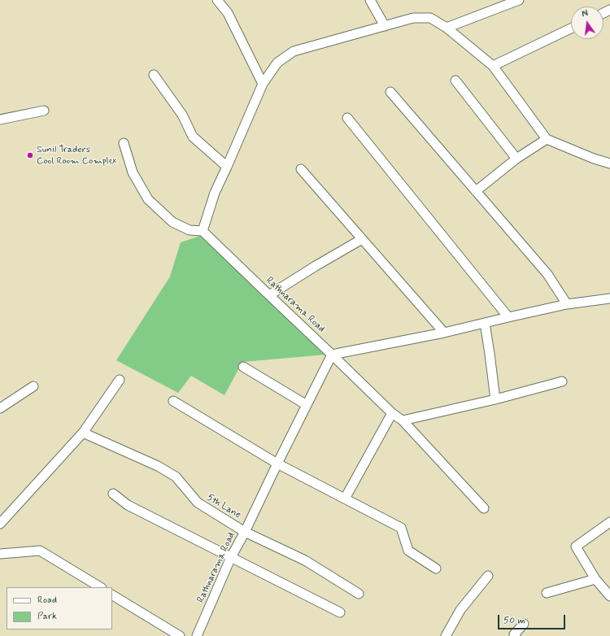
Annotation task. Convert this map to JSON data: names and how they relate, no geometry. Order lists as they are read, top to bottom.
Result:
{
  "streets": {
    "street": ["Rathnarama Road", "5th Lane"]
  },
  "crossings": [
    ["Rathnarama Road", "5th Lane"]
  ],
  "places": ["Sunil Traders Cool Room Complex"],
  "legend": ["Road", "Park"],
  "scale_bar": "50 m",
  "north": "top"
}
